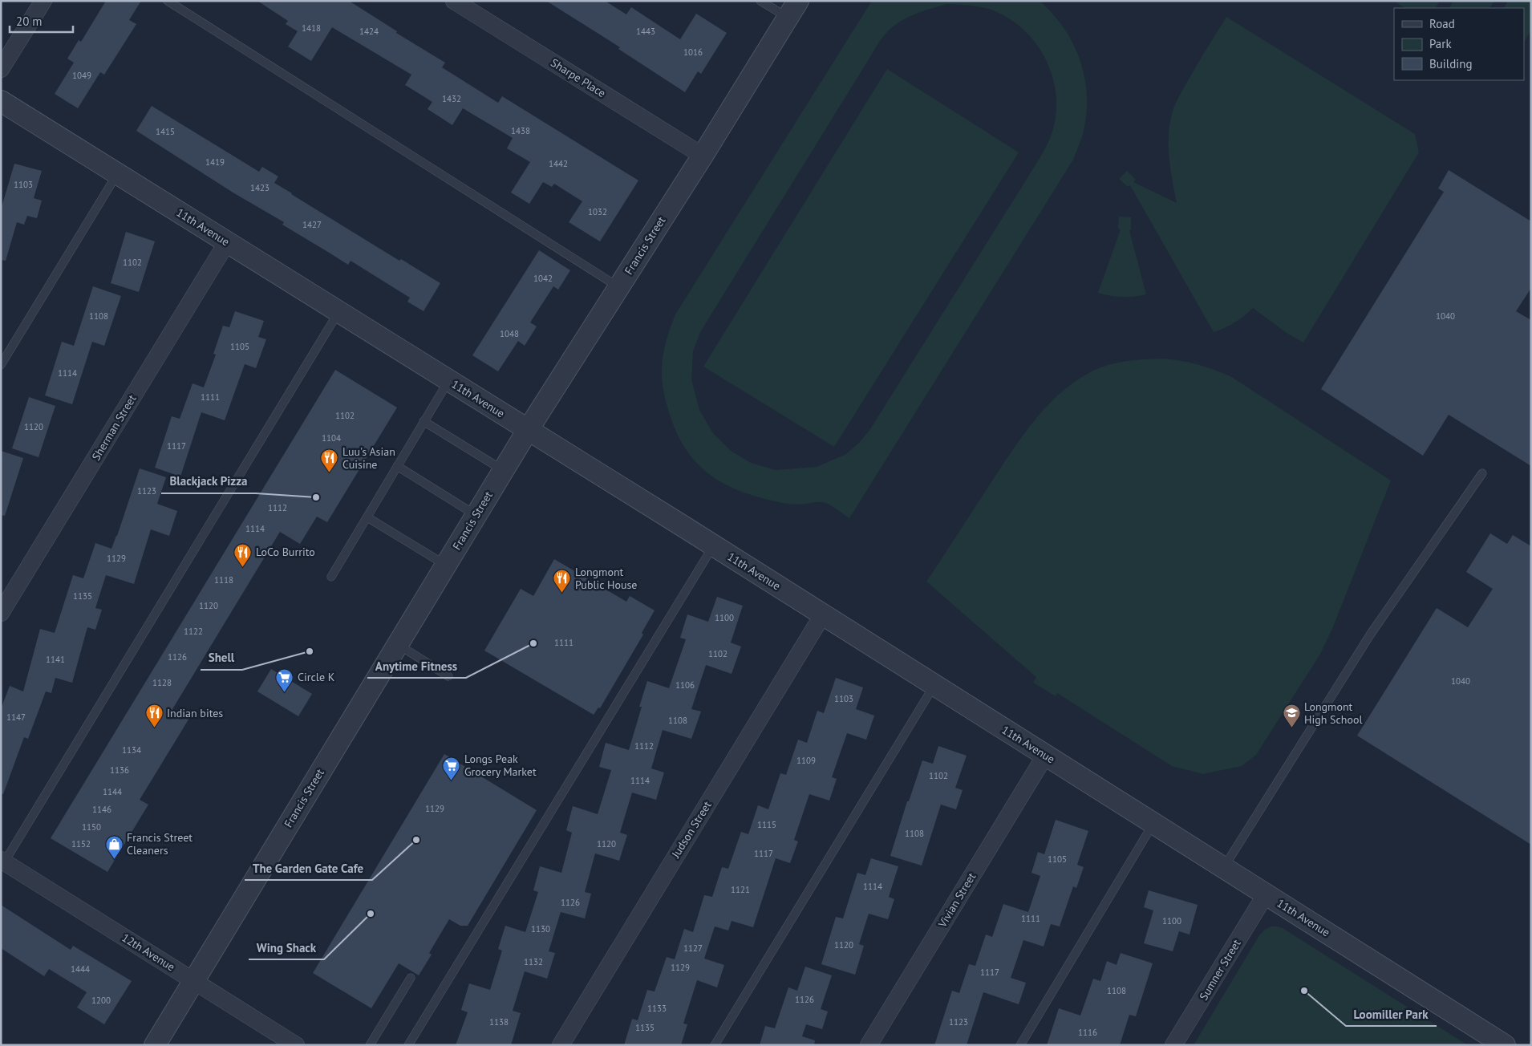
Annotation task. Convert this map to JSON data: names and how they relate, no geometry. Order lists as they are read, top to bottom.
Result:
{
  "streets": {
    "street": [
      "Sharpe Place",
      "11th Avenue",
      "Francis Street",
      "Sherman Street",
      "Judson Street",
      "Vivian Street",
      "12th Avenue",
      "Sumner Street"
    ]
  },
  "crossings": [
    ["Sharpe Place", "Francis Street"],
    ["11th Avenue", "Francis Street"],
    ["11th Avenue", "Sherman Street"],
    ["11th Avenue", "Judson Street"],
    ["11th Avenue", "Vivian Street"],
    ["11th Avenue", "Sumner Street"],
    ["Francis Street", "12th Avenue"]
  ],
  "places": {
    "restaurant": [
      "Luu's Asian Cuisine",
      "LoCo Burrito",
      "Longmont Public House",
      "Indian bites"
    ],
    "other": [
      "Blackjack Pizza",
      "Anytime Fitness",
      "Shell",
      "The Garden Gate Cafe",
      "Wing Shack",
      "Loomiller Park"
    ],
    "supermarket": ["Circle K", "Longs Peak Grocery Market"],
    "school or university": ["Longmont High School"],
    "shop": ["Francis Street Cleaners"]
  },
  "house_numbers": [
    "1418",
    "1424",
    "1443",
    "1016",
    "1049",
    "1432",
    "1438",
    "1415",
    "1419",
    "1442",
    "1103",
    "1423",
    "1032",
    "1427",
    "1102",
    "1042",
    "1108",
    "1040",
    "1048",
    "1105",
    "1114",
    "1111",
    "1102",
    "1120",
    "1104",
    "1117",
    "1123",
    "1112",
    "1114",
    "1129",
    "1118",
    "1135",
    "1120",
    "1100",
    "1122",
    "1111",
    "1102",
    "1126",
    "1141",
    "1040",
    "1128",
    "1106",
    "1103",
    "1147",
    "1108",
    "1112",
    "1134",
    "1109",
    "1136",
    "1102",
    "1114",
    "1144",
    "1129",
    "1146",
    "1115",
    "1150",
    "1108",
    "1152",
    "1120",
    "1117",
    "1105",
    "1114",
    "1121",
    "1126",
    "1111",
    "1100",
    "1130",
    "1120",
    "1127",
    "1132",
    "1129",
    "1444",
    "1117",
    "1108",
    "1126",
    "1200",
    "1133",
    "1138",
    "1123",
    "1135",
    "1116"
  ],
  "legend": ["Road", "Park", "Building"],
  "scale_bar": "20 m"
}
